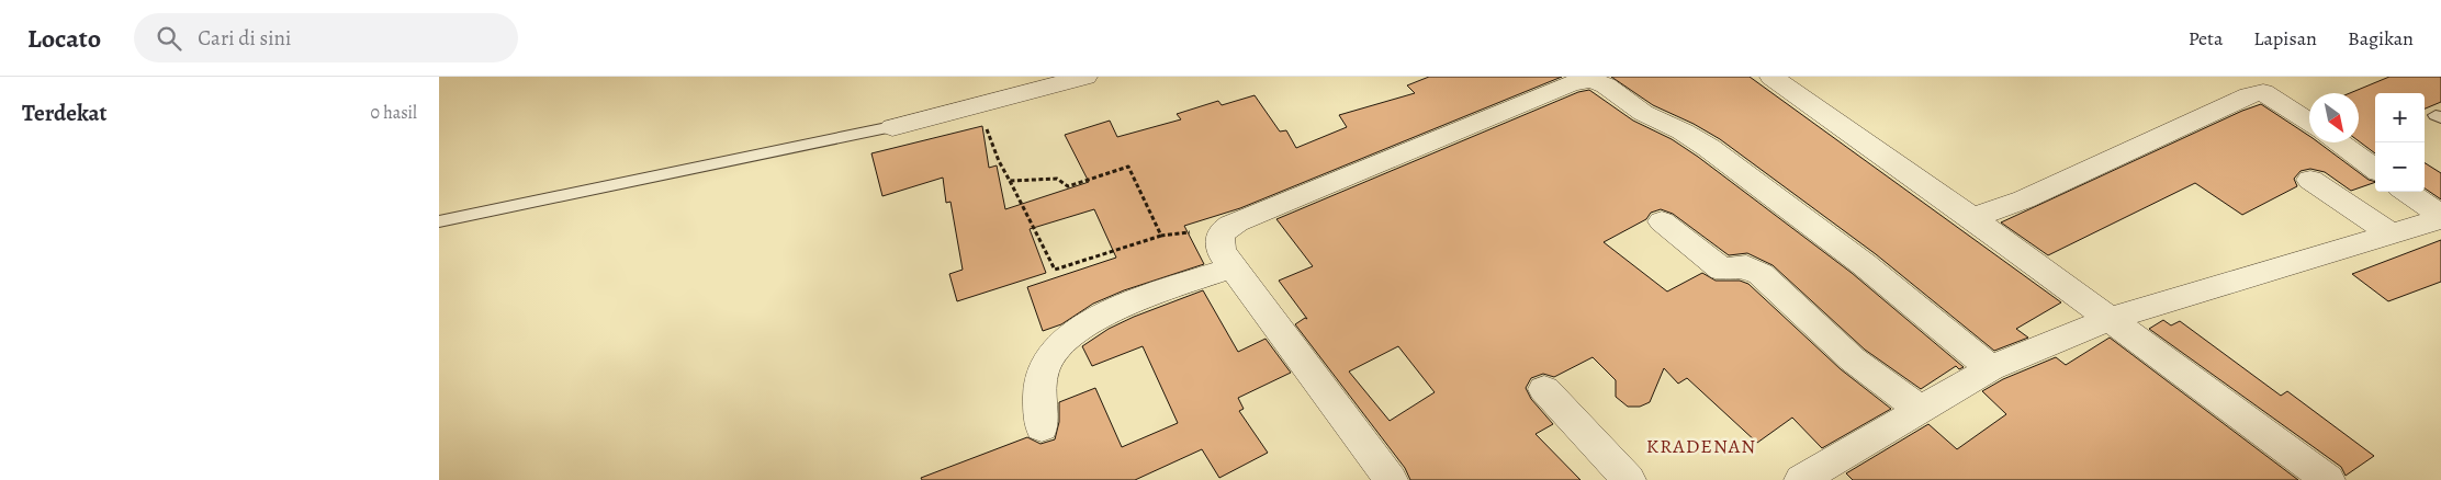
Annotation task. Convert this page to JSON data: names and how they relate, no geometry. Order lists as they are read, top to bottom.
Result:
{
  "districts": ["KRADENAN"],
  "north": "bottom right",
  "page": {
    "header": "Locato",
    "search": "Cari di sini",
    "nav": ["Peta", "Lapisan", "Bagikan"],
    "heading": ["Terdekat", "0 hasil"],
    "map_buttons": ["+", "−"]
  }
}
